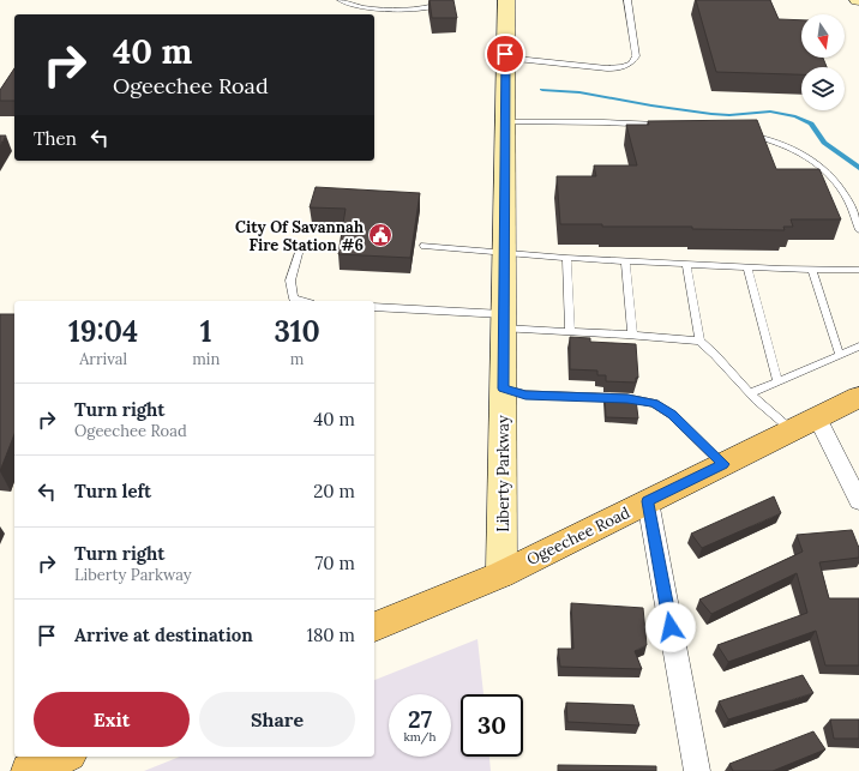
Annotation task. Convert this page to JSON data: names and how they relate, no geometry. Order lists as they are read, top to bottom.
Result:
{
  "streets": {
    "main road": ["Ogeechee Road"],
    "street": ["Liberty Parkway"]
  },
  "crossings": [
    ["Liberty Parkway", "Ogeechee Road"]
  ],
  "places": {
    "public building": ["City Of Savannah Fire Station #6"]
  },
  "north": "bottom",
  "page": {
    "turn": ["40 m", "Ogeechee Road"],
    "then": "Then",
    "eta": [
      "19:04",
      "Arrival",
      "1",
      "min",
      "310",
      "m"
    ],
    "list": [
      {
        "name": "Turn right",
        "note": "Ogeechee Road",
        "value": "40 m"
      },
      {
        "name": "Turn left",
        "value": "20 m"
      },
      {
        "name": "Turn right",
        "note": "Liberty Parkway",
        "value": "70 m"
      },
      {
        "name": "Arrive at destination",
        "value": "180 m"
      }
    ],
    "buttons": ["Exit", "Share"],
    "speed": "27 km/h",
    "limit": "30"
  }
}
